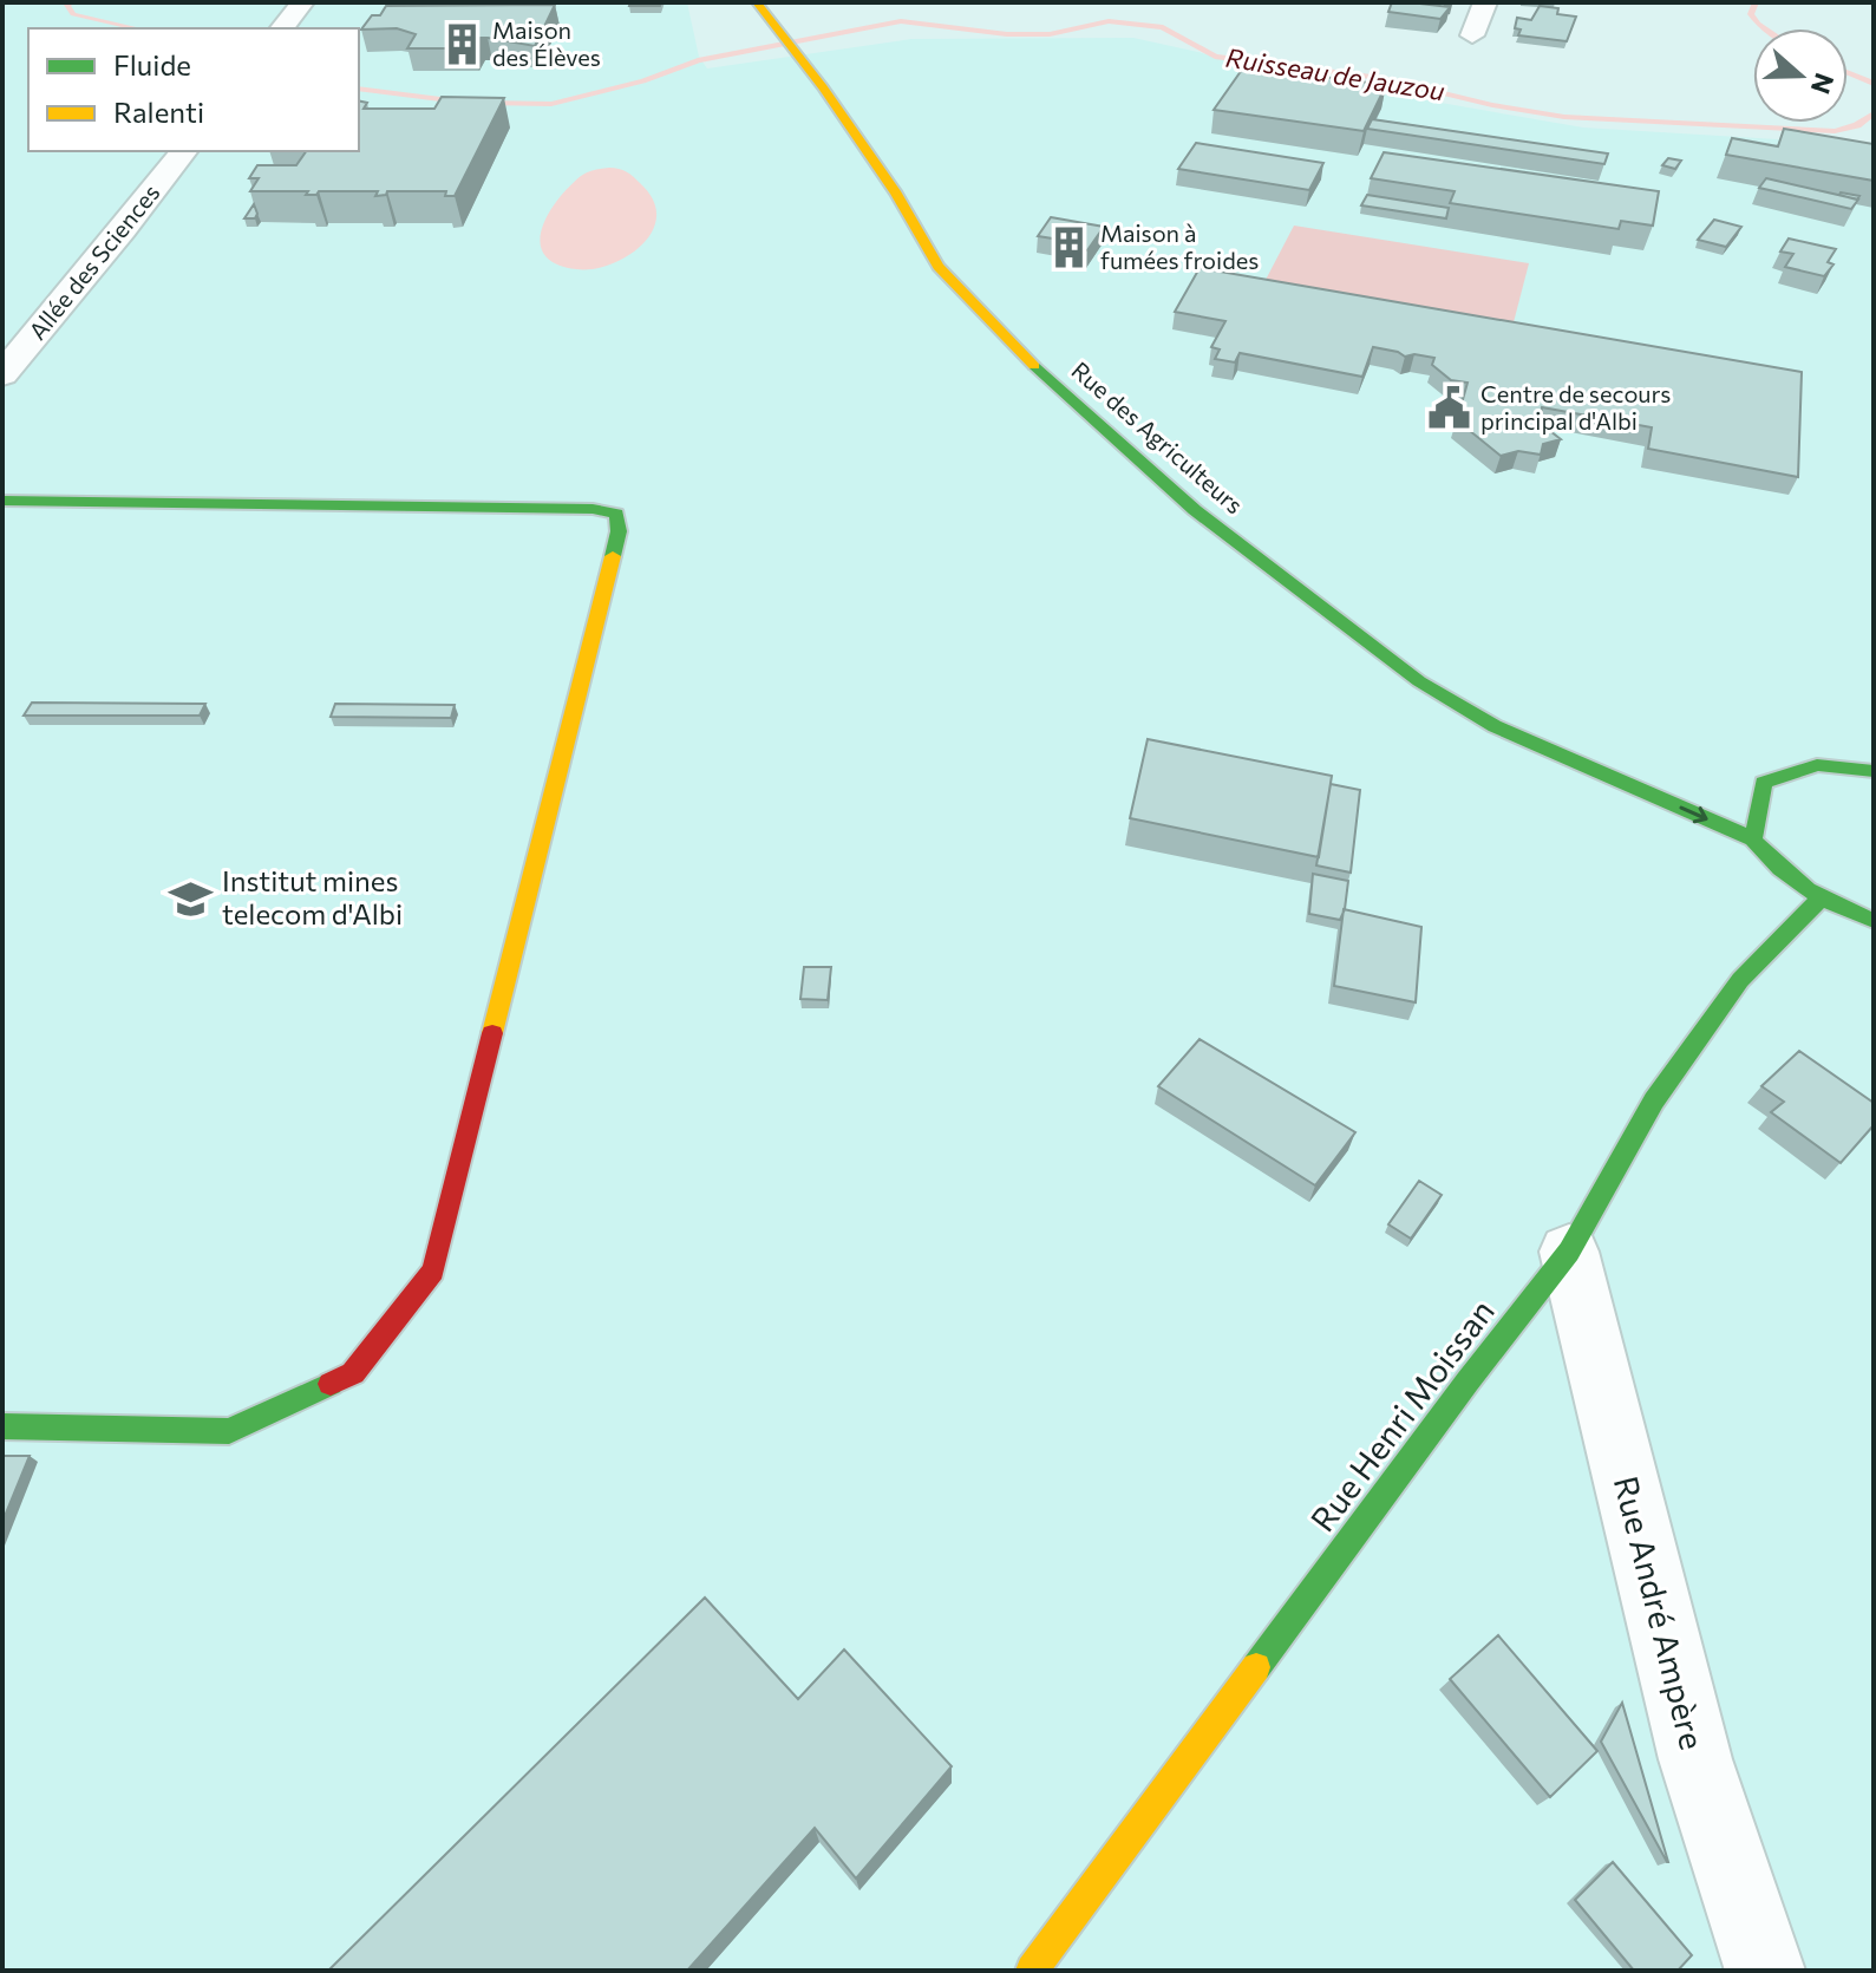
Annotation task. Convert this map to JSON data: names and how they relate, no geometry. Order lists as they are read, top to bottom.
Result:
{
  "streets": {
    "street": [
      "Allée des Sciences",
      "Rue des Agriculteurs",
      "Rue Henri Moissan",
      "Rue André Ampère"
    ]
  },
  "crossings": [
    ["Rue des Agriculteurs", "Rue Henri Moissan"],
    ["Rue Henri Moissan", "Rue André Ampère"]
  ],
  "water": ["Ruisseau de Jauzou"],
  "places": {
    "building": ["Maison des Élèves", "Maison à fumées froides"],
    "public building": ["Centre de secours principal d'Albi"],
    "school or university": ["Institut mines telecom d'Albi"]
  },
  "legend": ["Fluide", "Ralenti"],
  "north": "right"
}
